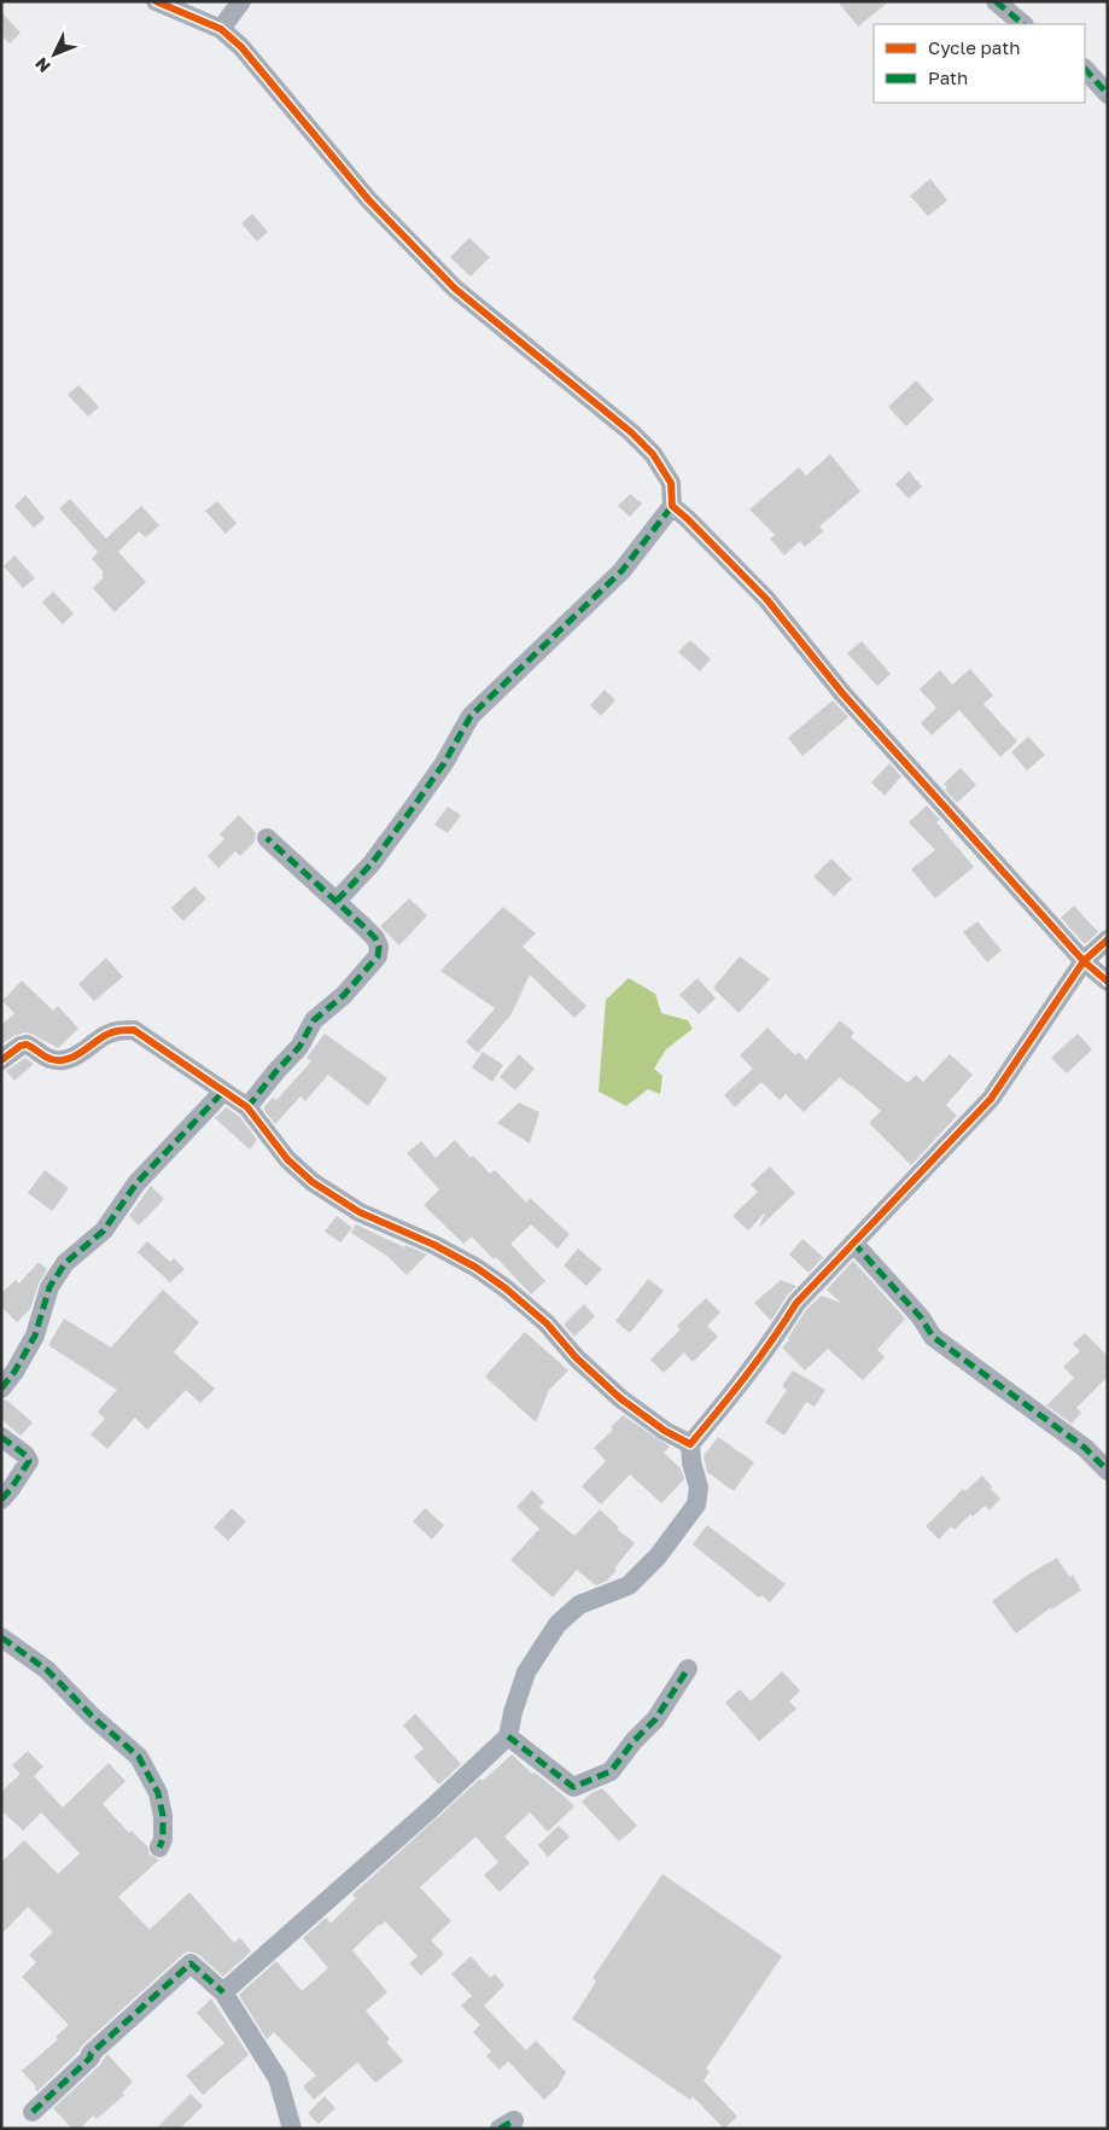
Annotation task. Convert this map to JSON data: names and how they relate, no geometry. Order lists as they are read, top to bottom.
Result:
{
  "legend": ["Cycle path", "Path"],
  "north": "bottom left"
}
